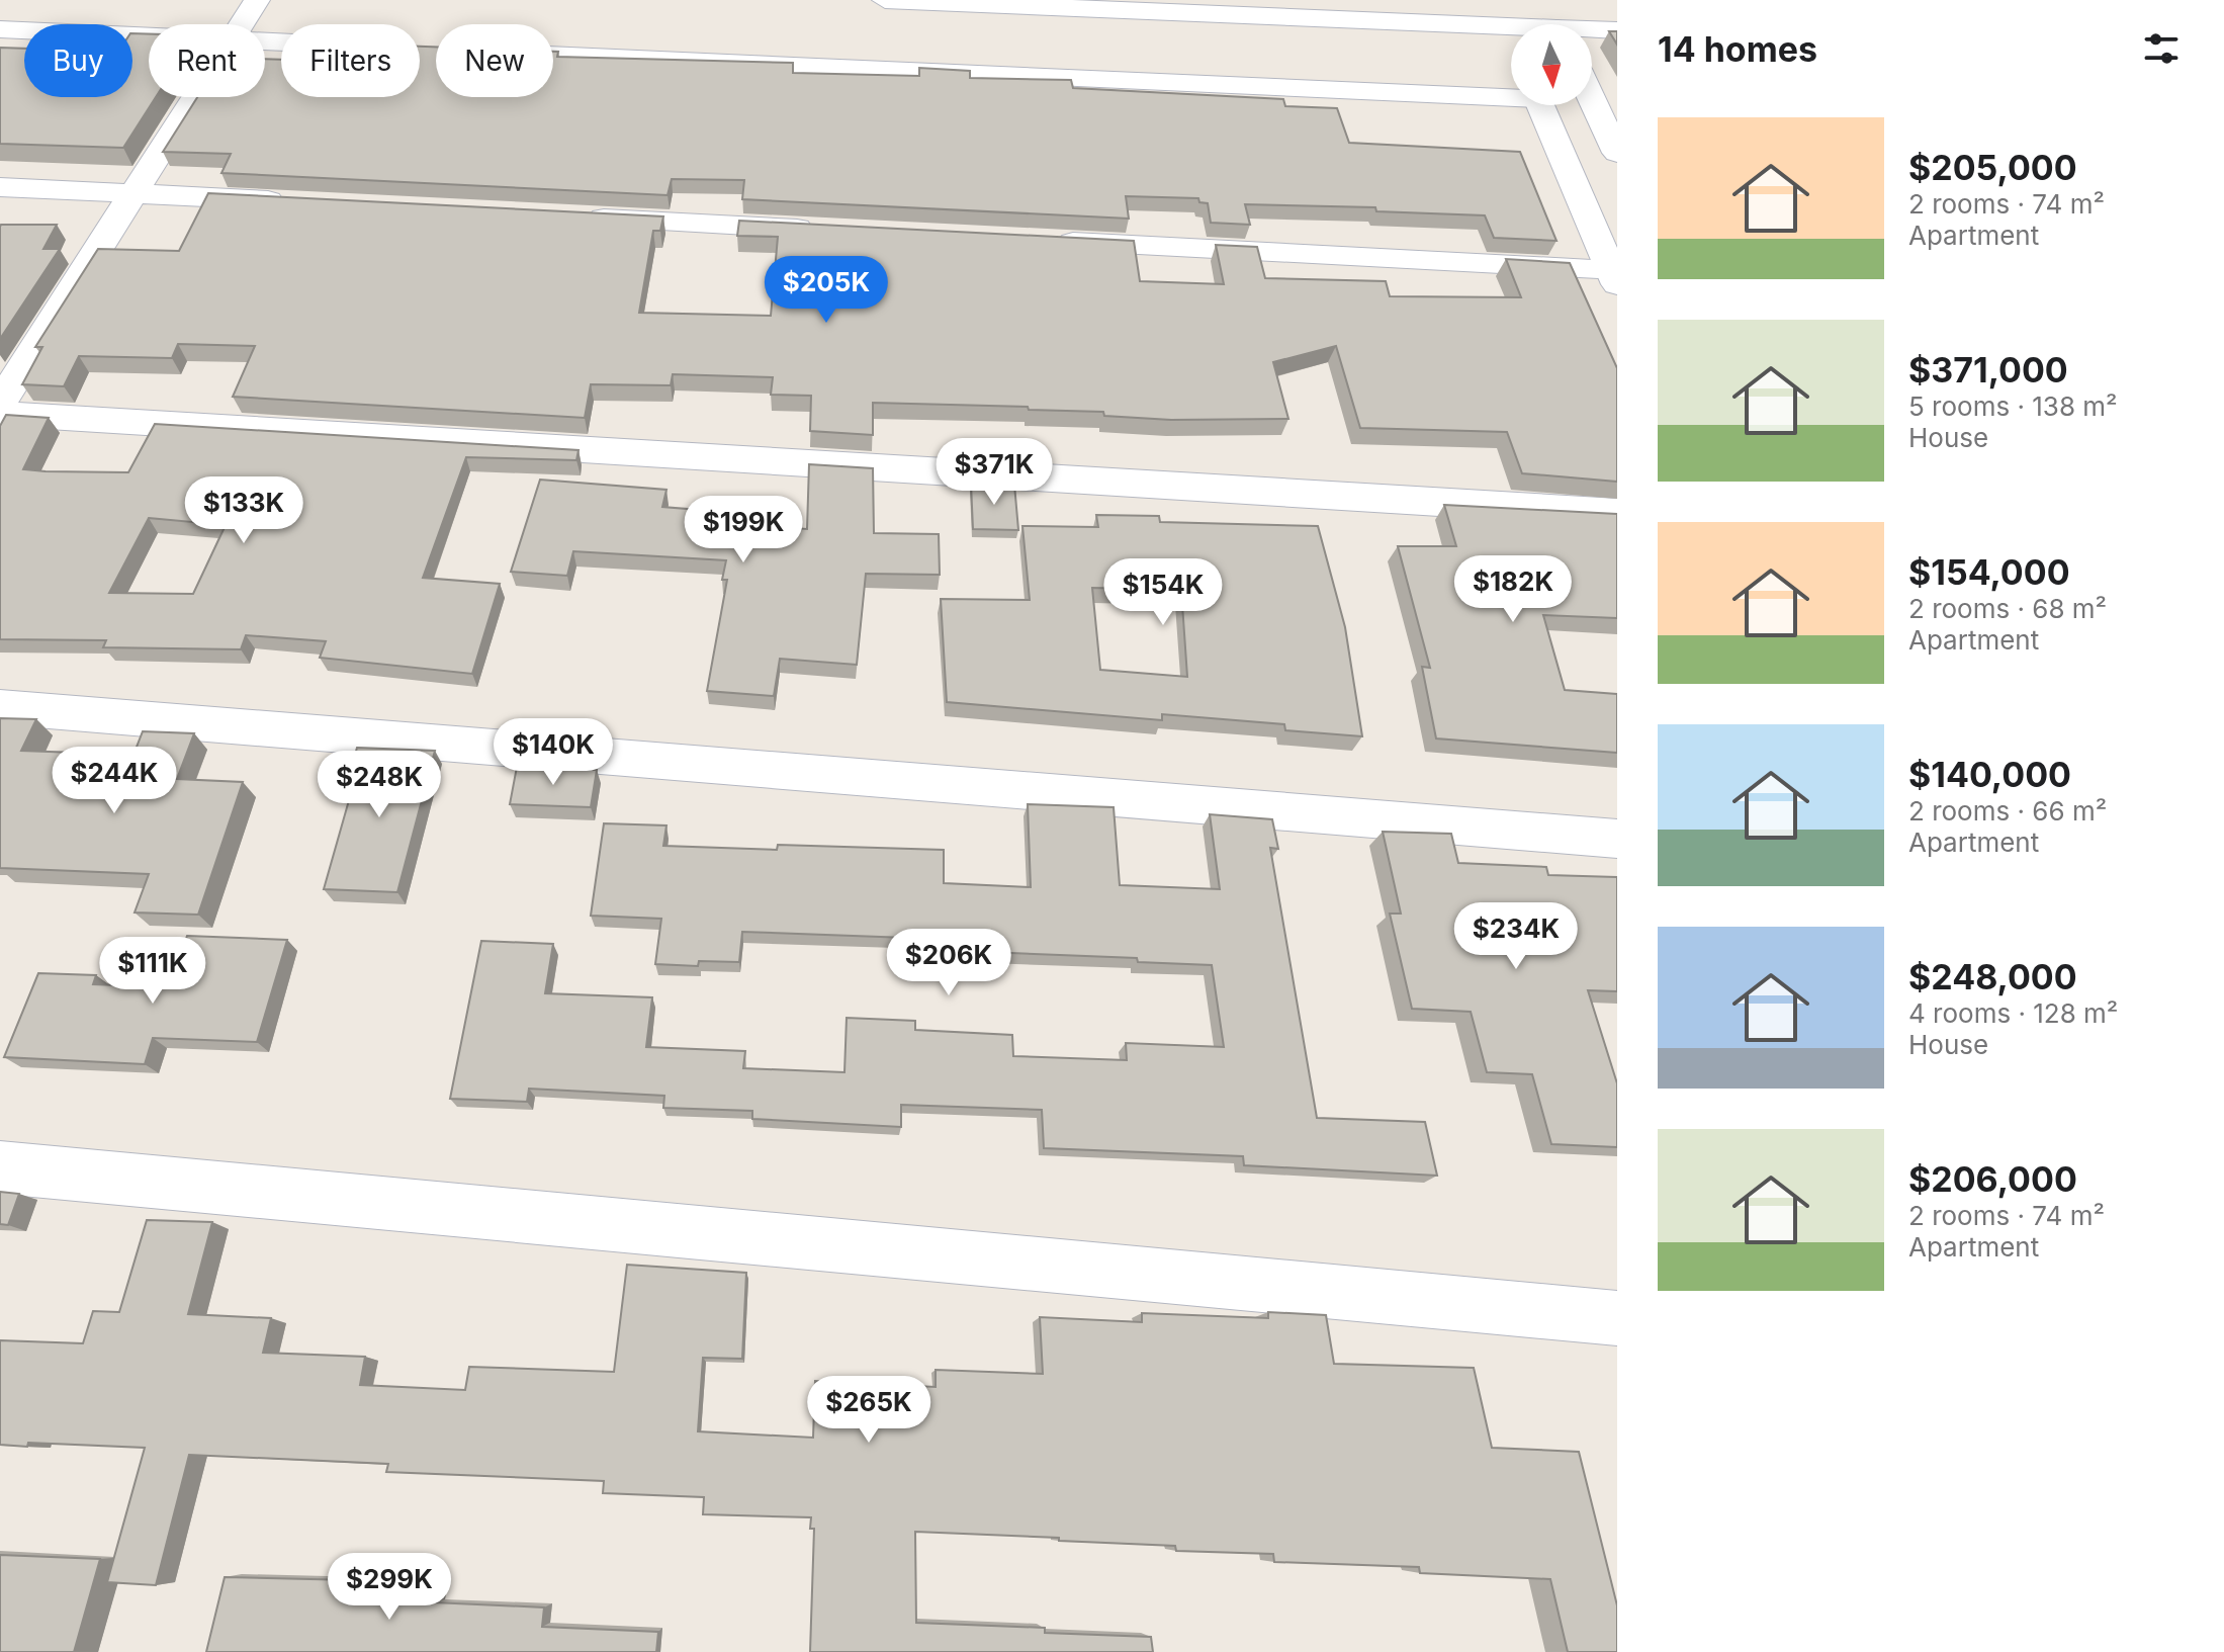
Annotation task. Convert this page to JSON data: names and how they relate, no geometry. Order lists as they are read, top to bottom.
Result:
{
  "north": "bottom",
  "page": {
    "heading": "14 homes",
    "chip": [
      "Buy",
      "Rent",
      "Filters",
      "New"
    ],
    "list": [
      {
        "name": "$205,000",
        "note": "2 rooms · 74 m² · Apartment"
      },
      {
        "name": "$371,000",
        "note": "5 rooms · 138 m² · House"
      },
      {
        "name": "$154,000",
        "note": "2 rooms · 68 m² · Apartment"
      },
      {
        "name": "$140,000",
        "note": "2 rooms · 66 m² · Apartment"
      },
      {
        "name": "$248,000",
        "note": "4 rooms · 128 m² · House"
      },
      {
        "name": "$206,000",
        "note": "2 rooms · 74 m² · Apartment"
      }
    ],
    "price": [
      "$205K",
      "$371K",
      "$133K",
      "$199K",
      "$182K",
      "$154K",
      "$140K",
      "$244K",
      "$248K",
      "$234K",
      "$206K",
      "$111K",
      "$265K",
      "$299K"
    ]
  }
}
